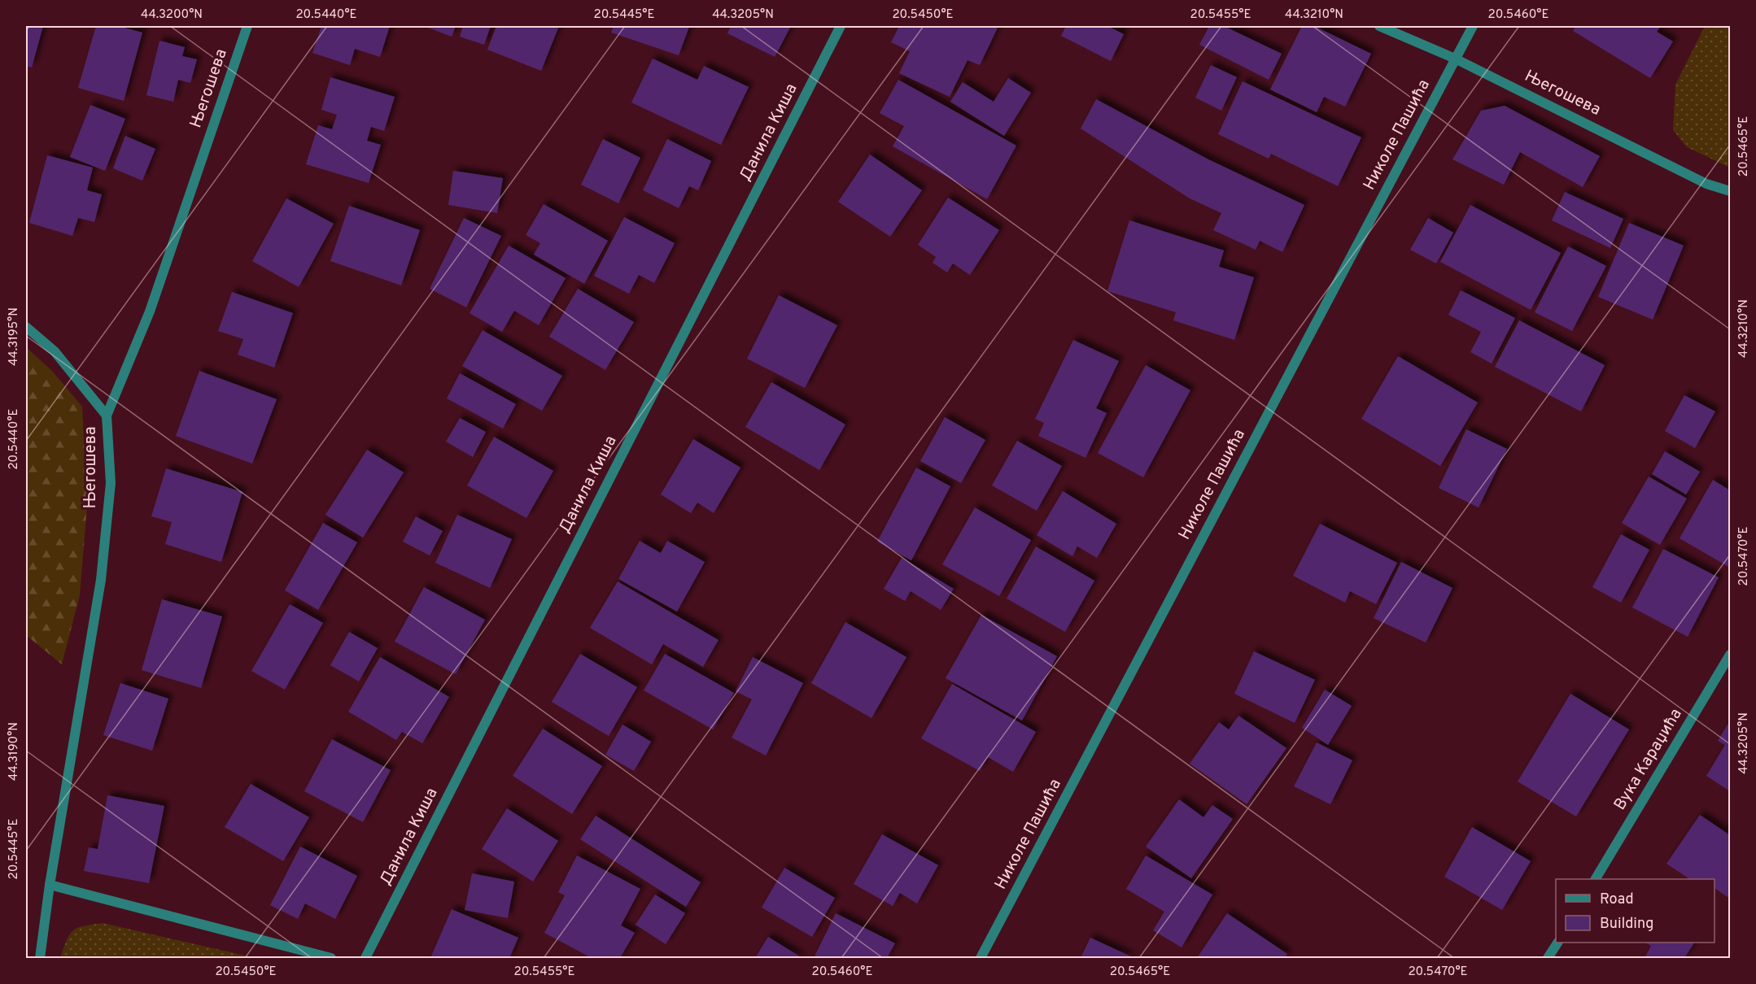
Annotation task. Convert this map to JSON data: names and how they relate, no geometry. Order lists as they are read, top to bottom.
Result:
{
  "streets": {
    "street": [
      "Његошева",
      "Данила Киша",
      "Николе Пашића",
      "Вука Караџића"
    ]
  },
  "crossings": [
    ["Његошева", "Николе Пашића"]
  ],
  "legend": ["Road", "Building"],
  "coordinates": [
    "44.3200°N",
    "20.5440°E",
    "20.5445°E",
    "44.3205°N",
    "20.5450°E",
    "20.5455°E",
    "44.3210°N",
    "20.5460°E",
    "20.5465°E",
    "44.3195°N",
    "20.5470°E",
    "44.3190°N"
  ]
}
